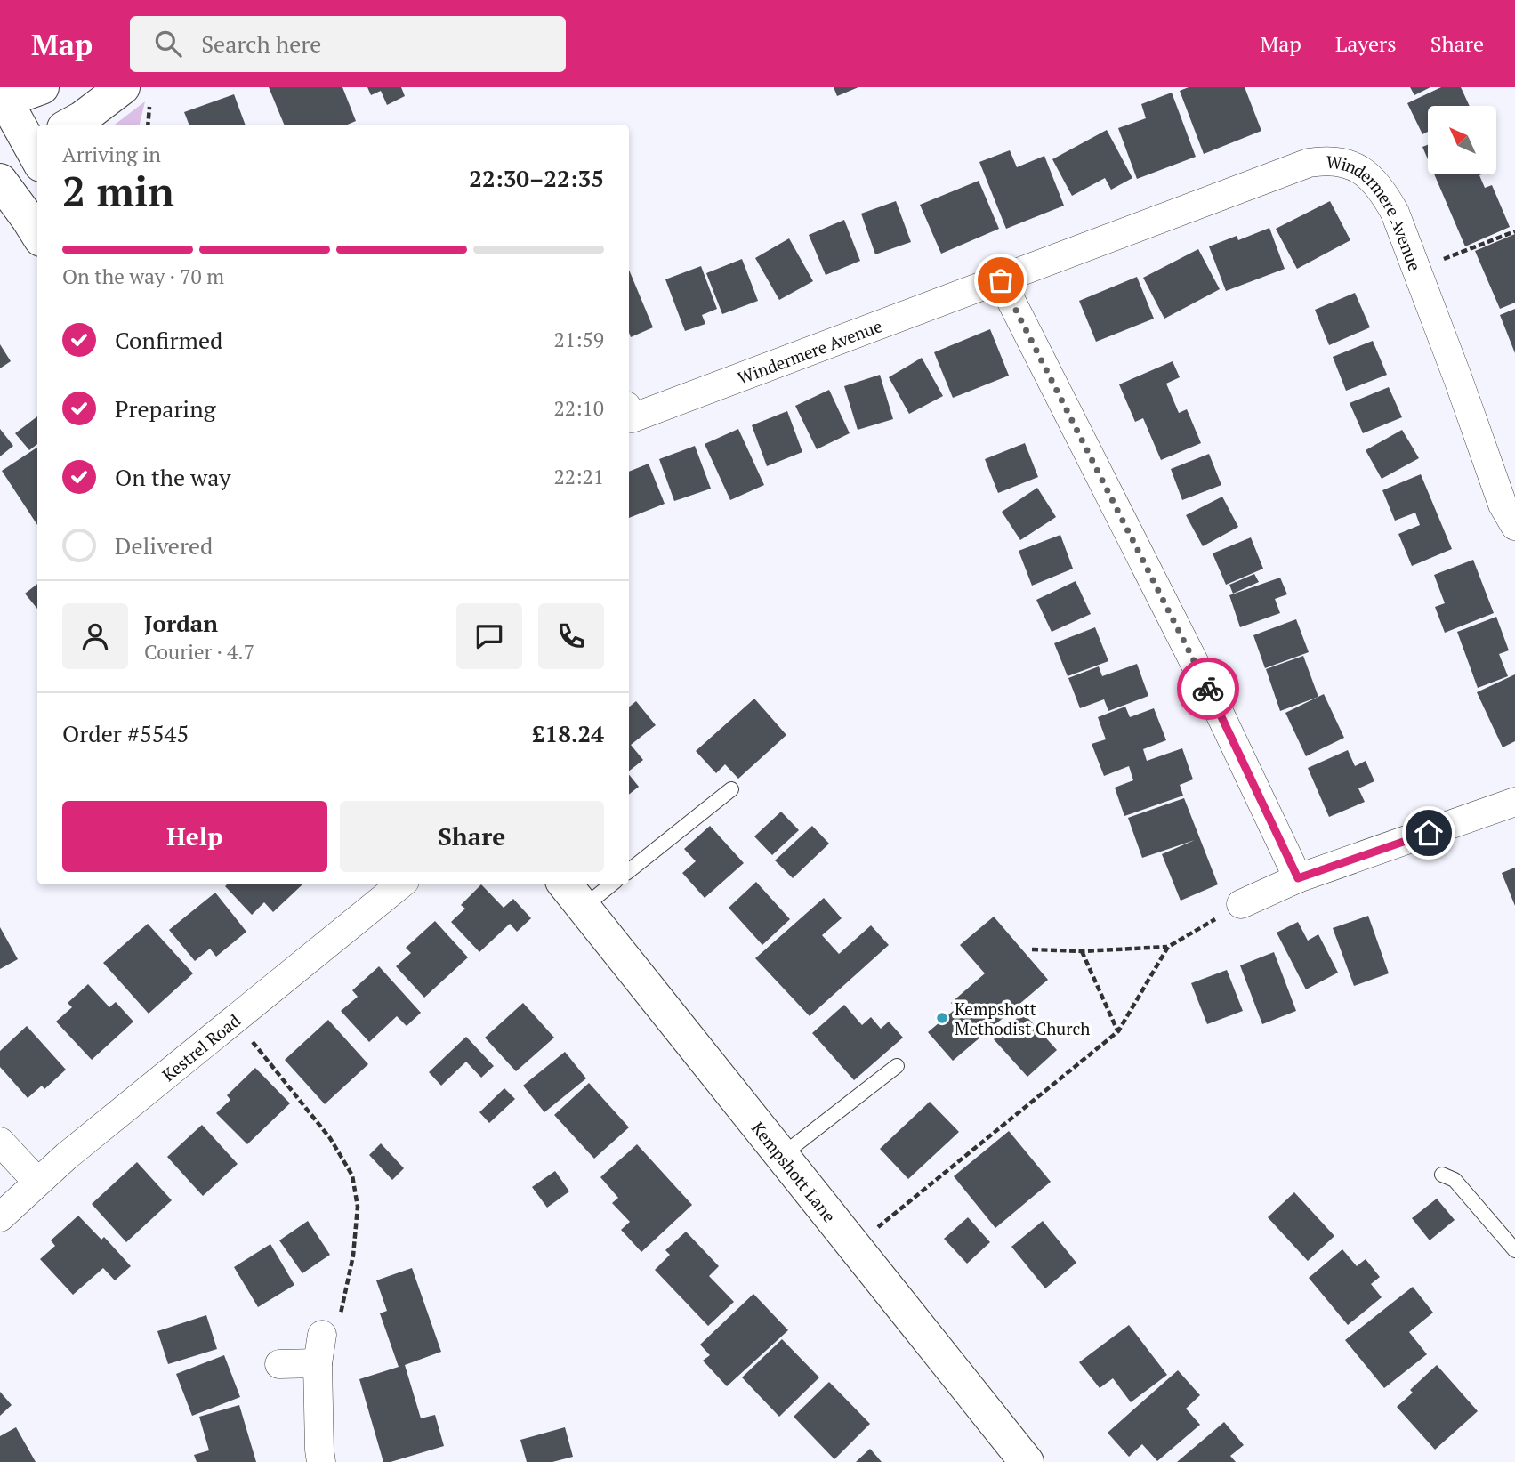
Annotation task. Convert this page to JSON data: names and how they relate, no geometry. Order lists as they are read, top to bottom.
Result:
{
  "streets": {
    "street": ["Windermere Avenue", "Kestrel Road", "Kempshott Lane"]
  },
  "places": ["Kempshott Methodist Church"],
  "north": "top left",
  "page": {
    "header": "Map",
    "search": "Search here",
    "nav": ["Map", "Layers", "Share"],
    "heading": ["2 min", "Arriving in", "22:30–22:35"],
    "panel": [
      "Jordan",
      "Courier · 4.7",
      "Order #5545",
      "£18.24"
    ],
    "bar": "On the way · 70 m",
    "list": [
      ["Confirmed", "21:59"],
      ["Preparing", "22:10"],
      ["On the way", "22:21"],
      "Delivered"
    ],
    "buttons": ["Help", "Share"]
  }
}
